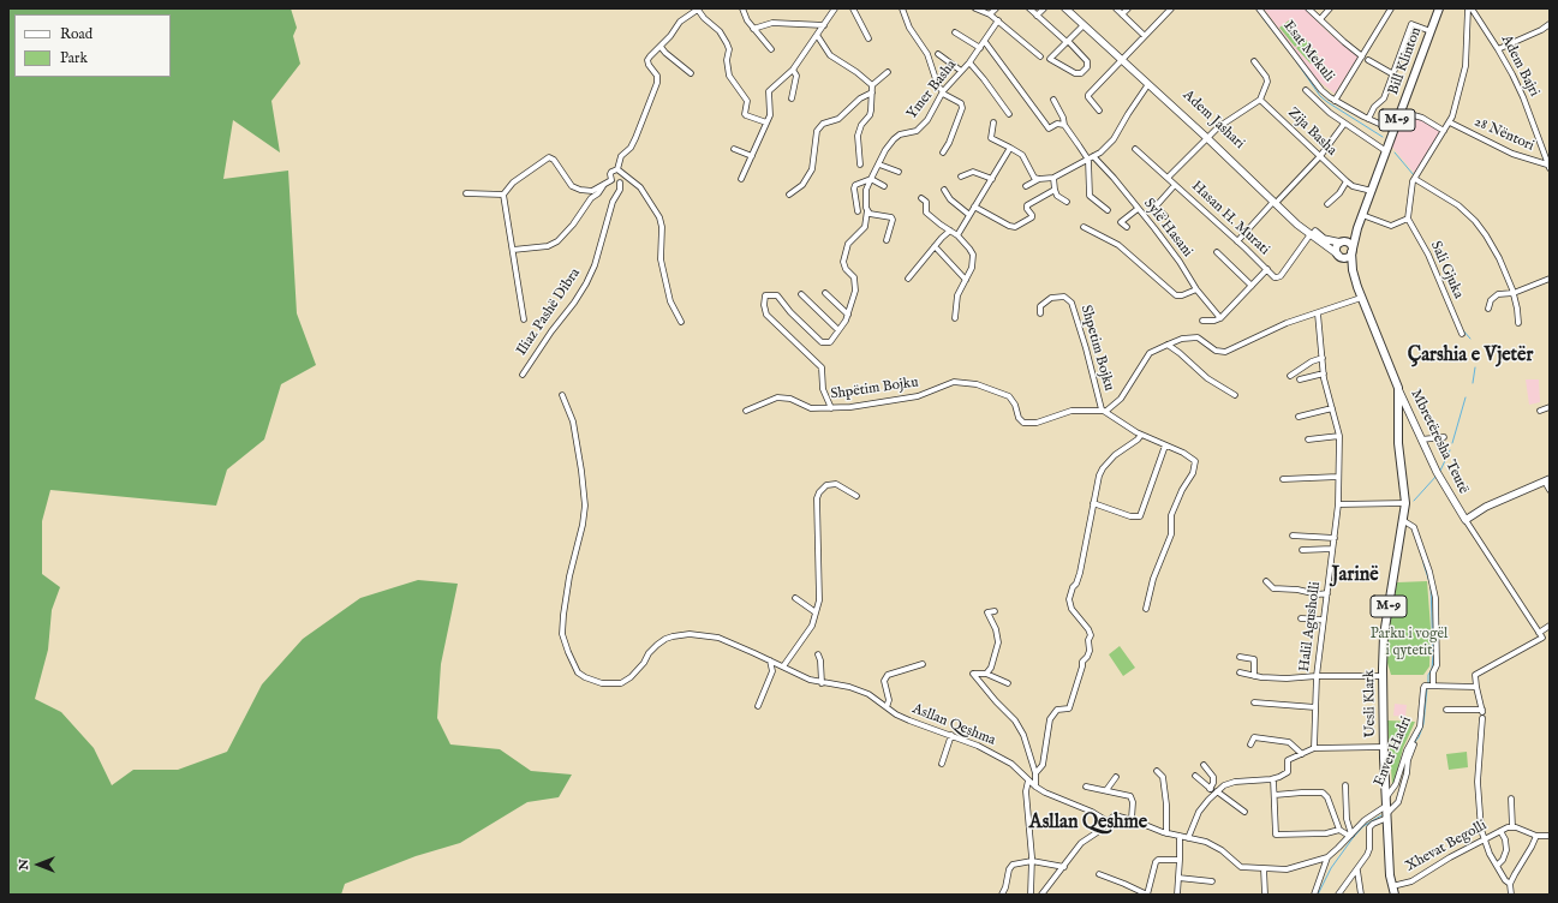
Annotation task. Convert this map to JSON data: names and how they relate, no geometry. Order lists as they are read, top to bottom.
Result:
{
  "streets": {
    "main road": [
      "Bill Klinton",
      "Adem Jashari",
      "M-9",
      "Mbretëresha Teutë",
      "Uesli Klark"
    ],
    "street": [
      "Esat Mekuli",
      "Adem Bajri",
      "Ymer Basha",
      "Zija Basha",
      "28 Nëntori",
      "Hasan H. Murati",
      "Sylë Hasani",
      "Sali Gjuka",
      "Iliaz Pashë Dibra",
      "Shpetim Bojku",
      "Shpëtim Bojku",
      "Halil Agusholli",
      "Asllan Qeshma",
      "Enver Hadri",
      "Xhevat Begolli"
    ]
  },
  "crossings": [
    ["Esat Mekuli", "Bill Klinton"],
    ["Bill Klinton", "Adem Jashari"],
    ["Bill Klinton", "Zija Basha"],
    ["Bill Klinton", "Mbretëresha Teutë"],
    ["Adem Bajri", "28 Nëntori"],
    ["Adem Jashari", "Mbretëresha Teutë"],
    ["Shpetim Bojku", "Shpëtim Bojku"],
    ["Shpetim Bojku", "Mbretëresha Teutë"],
    ["Shpetim Bojku", "Halil Agusholli"],
    ["Mbretëresha Teutë", "Uesli Klark"],
    ["Uesli Klark", "Enver Hadri"],
    ["Uesli Klark", "Xhevat Begolli"]
  ],
  "districts": ["Çarshia e Vjetër", "Jarinë", "Asllan Qeshme"],
  "parks": ["Parku i vogël i qytetit"],
  "legend": ["Road", "Park"],
  "north": "left"
}
